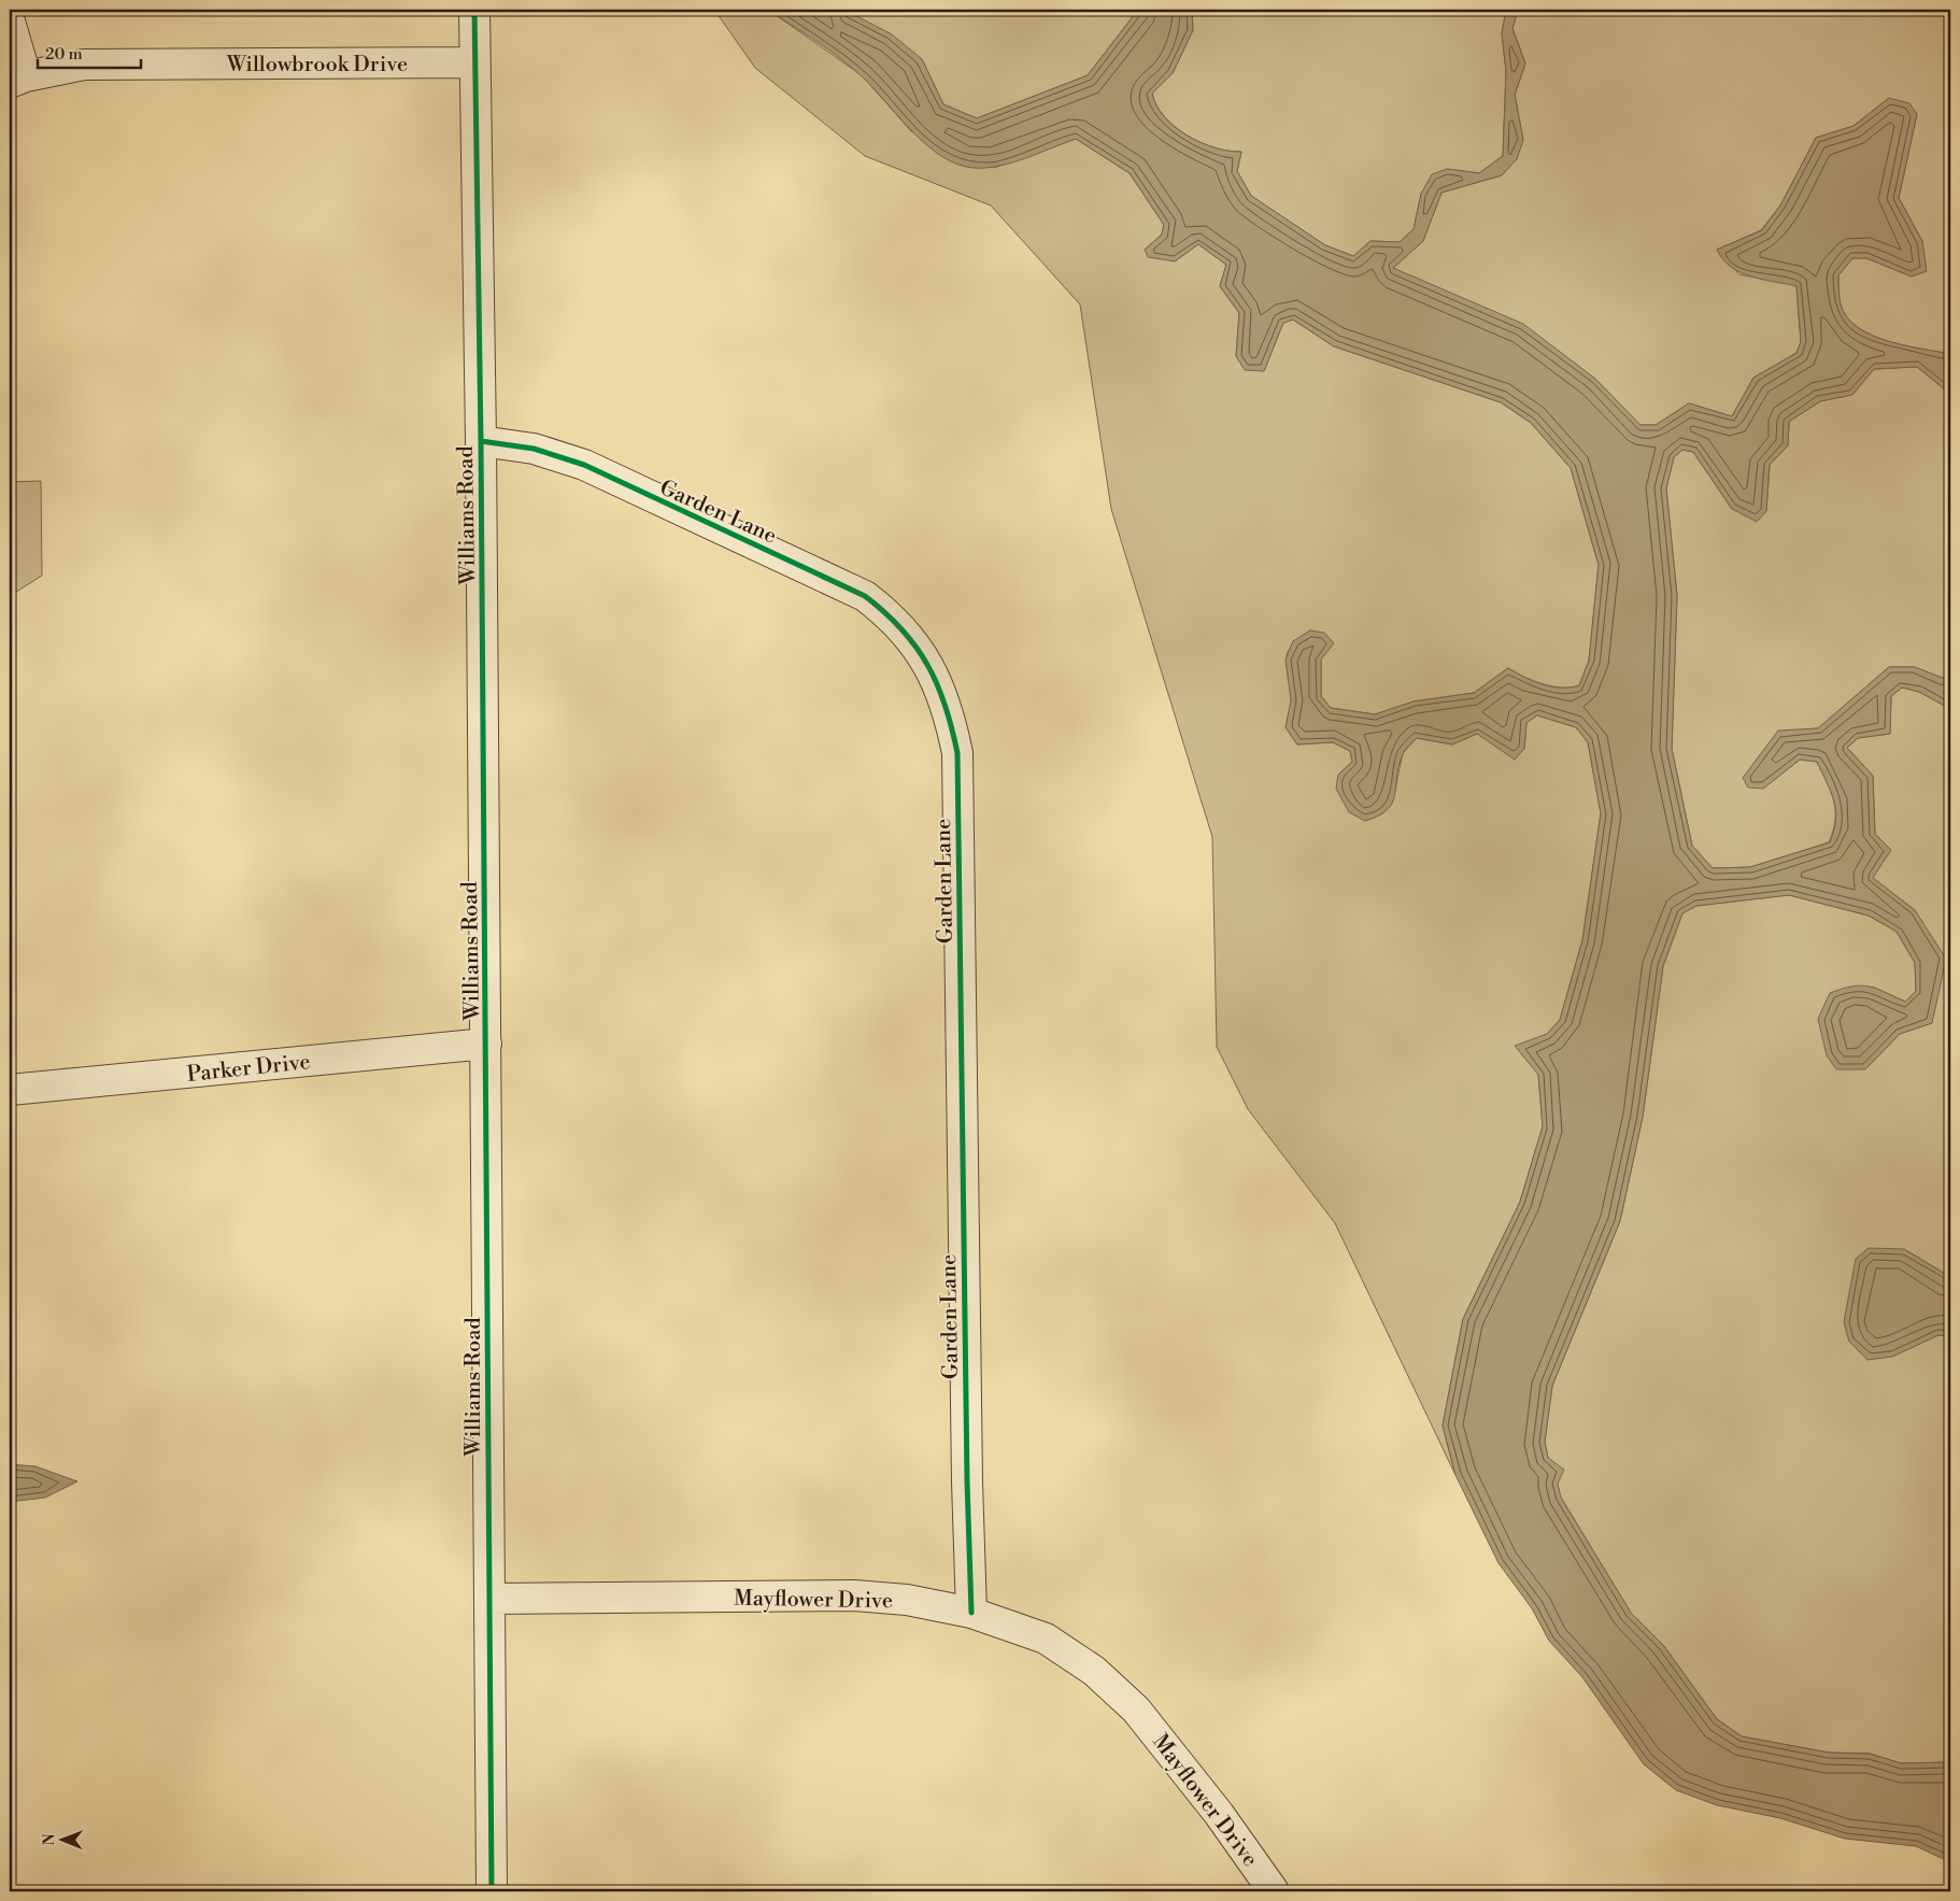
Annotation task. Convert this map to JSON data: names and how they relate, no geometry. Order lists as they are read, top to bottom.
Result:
{
  "streets": {
    "street": [
      "Willowbrook Drive",
      "Garden Lane",
      "Williams Road",
      "Parker Drive",
      "Mayflower Drive"
    ]
  },
  "crossings": [
    ["Willowbrook Drive", "Williams Road"],
    ["Garden Lane", "Williams Road"],
    ["Garden Lane", "Mayflower Drive"],
    ["Williams Road", "Parker Drive"],
    ["Williams Road", "Mayflower Drive"]
  ],
  "scale_bar": "20 m",
  "north": "left"
}
